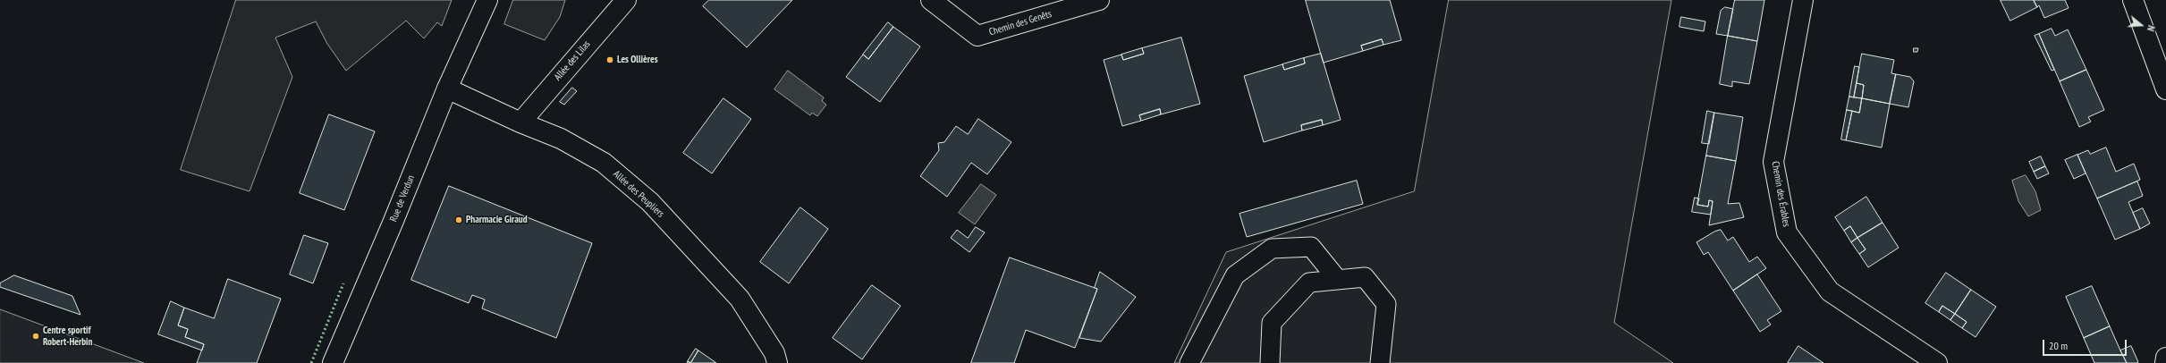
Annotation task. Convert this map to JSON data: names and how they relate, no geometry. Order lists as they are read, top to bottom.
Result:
{
  "streets": {
    "street": [
      "Chemin des Genêts",
      "Allée des Lilas",
      "Allée des Peupliers",
      "Chemin des Érables",
      "Rue de Verdun"
    ]
  },
  "crossings": [
    ["Allée des Lilas", "Allée des Peupliers"],
    ["Allée des Peupliers", "Rue de Verdun"]
  ],
  "places": ["Les Ollières", "Pharmacie Giraud", "Centre sportif Robert-Herbin"],
  "scale_bar": "20 m",
  "north": "right"
}
